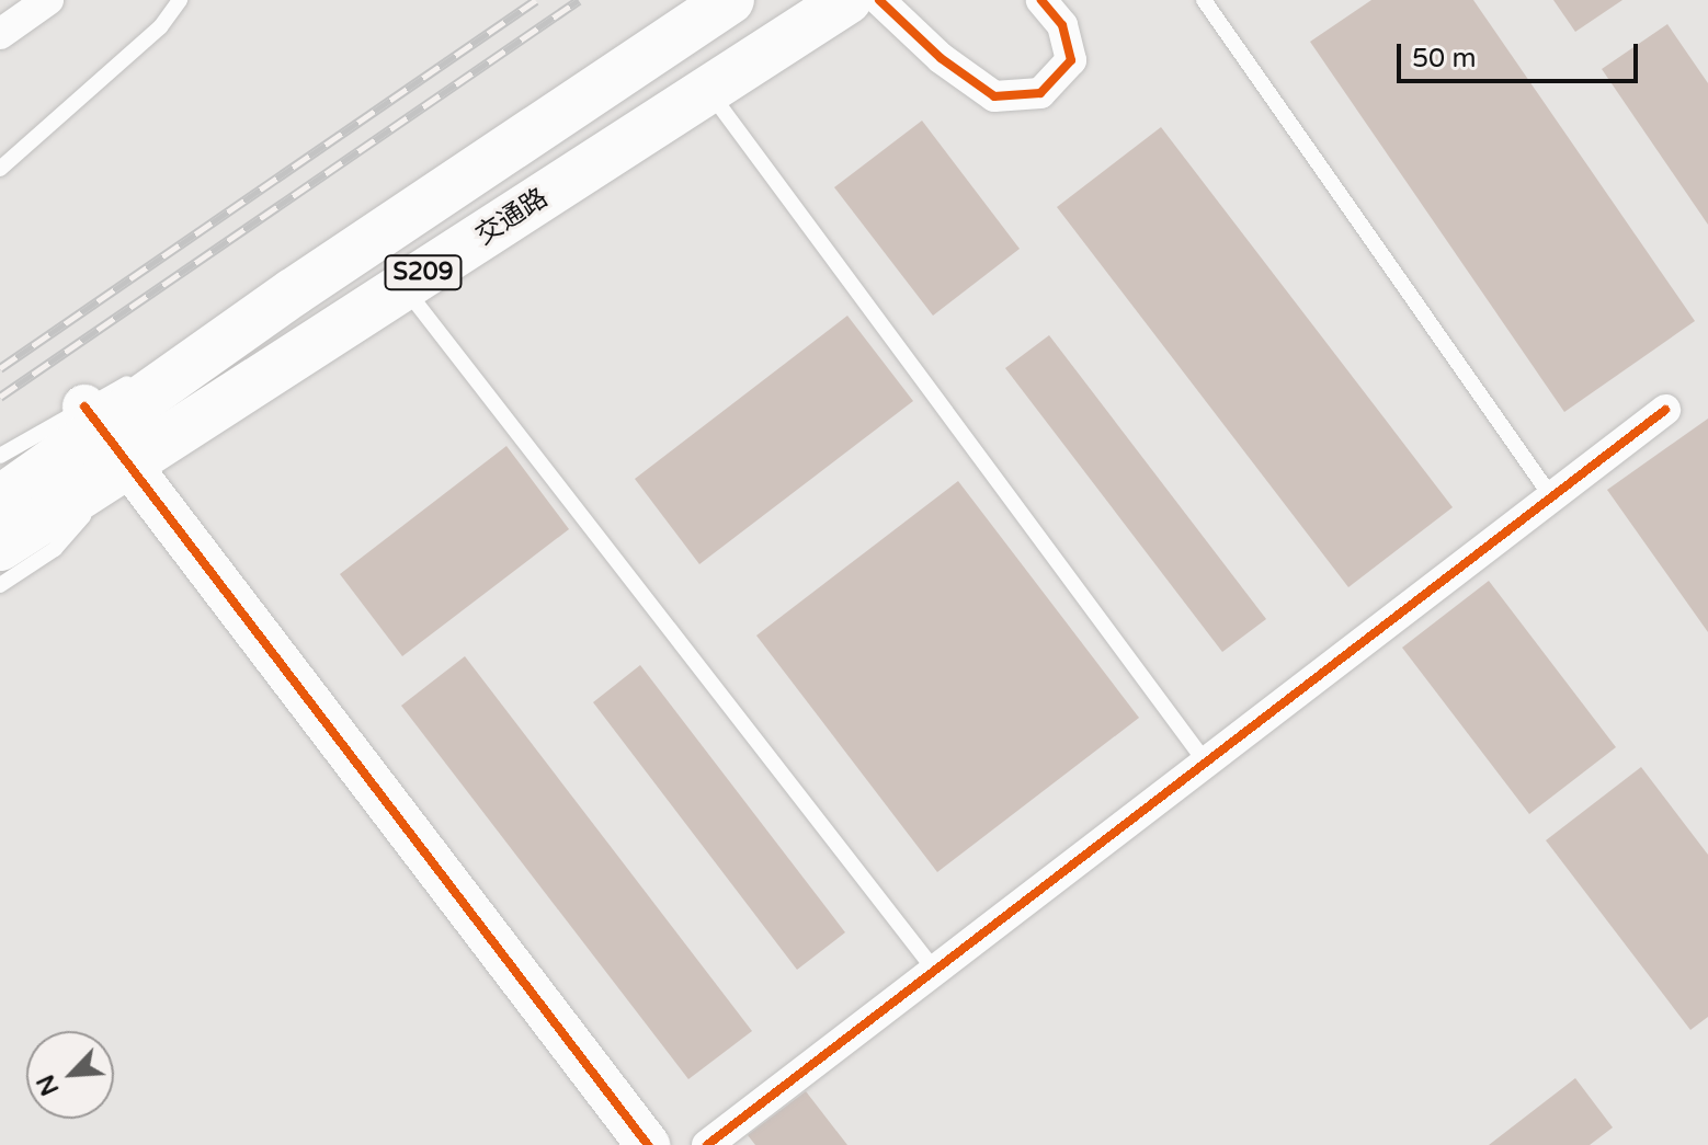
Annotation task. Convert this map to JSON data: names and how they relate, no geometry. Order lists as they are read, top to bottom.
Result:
{
  "streets": {
    "main road": ["交通路", "S209"]
  },
  "scale_bar": "50 m",
  "north": "bottom left"
}
